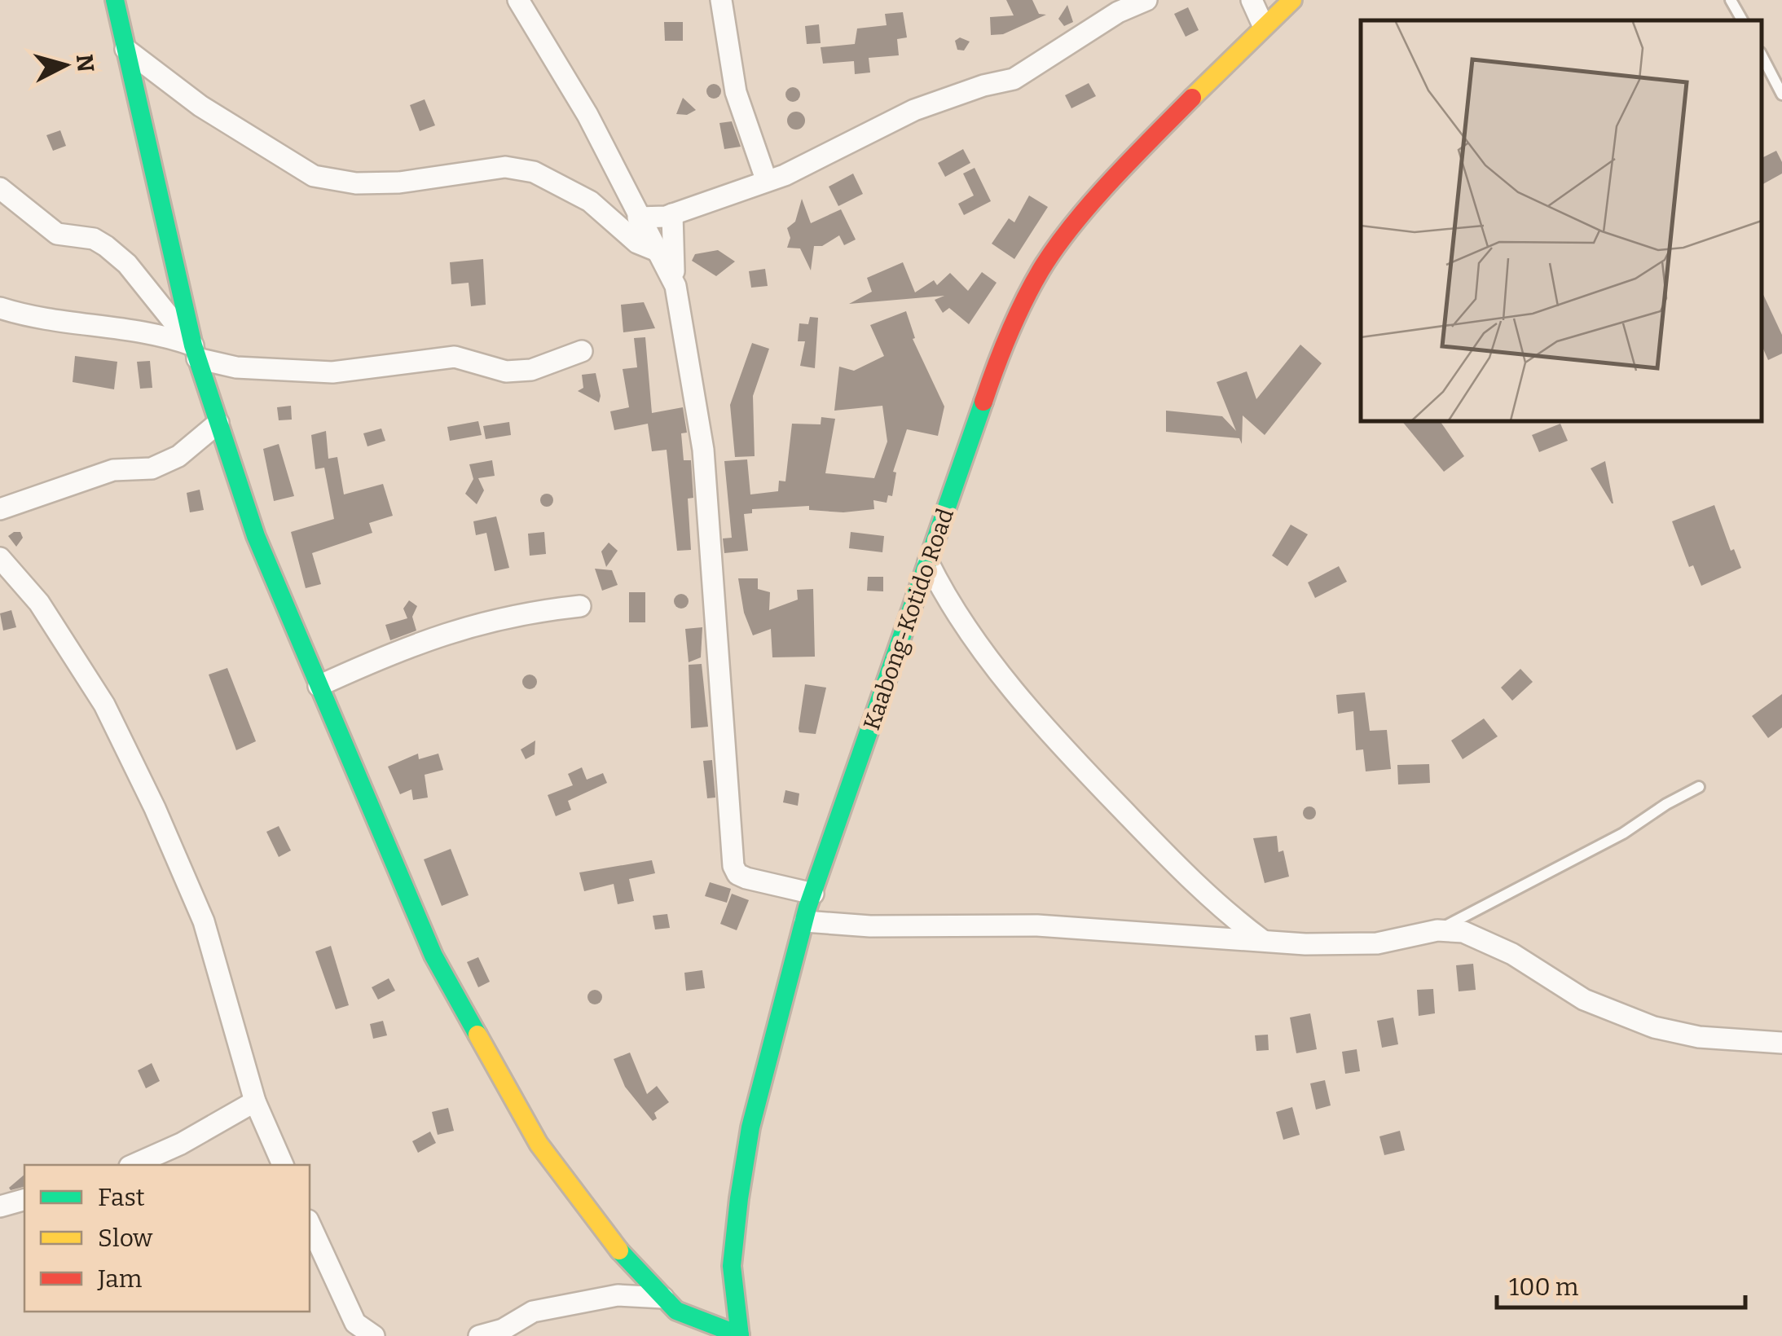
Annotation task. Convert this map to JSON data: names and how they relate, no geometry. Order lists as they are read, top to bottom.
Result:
{
  "streets": {
    "street": ["Kaabong-Kotido Road"]
  },
  "legend": ["Fast", "Slow", "Jam"],
  "scale_bar": "100 m",
  "north": "right"
}
